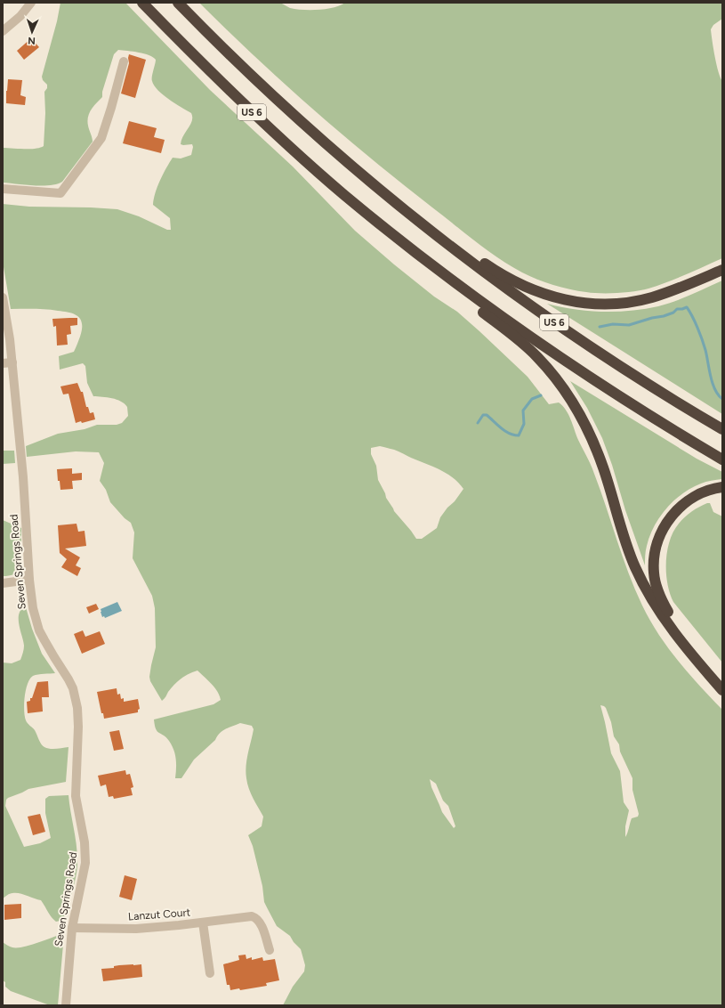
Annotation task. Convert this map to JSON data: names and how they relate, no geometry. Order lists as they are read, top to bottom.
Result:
{
  "streets": {
    "highway": ["US 6"],
    "street": ["Seven Springs Road", "Lanzut Court"]
  },
  "crossings": [
    ["Seven Springs Road", "Lanzut Court"]
  ],
  "north": "bottom"
}
